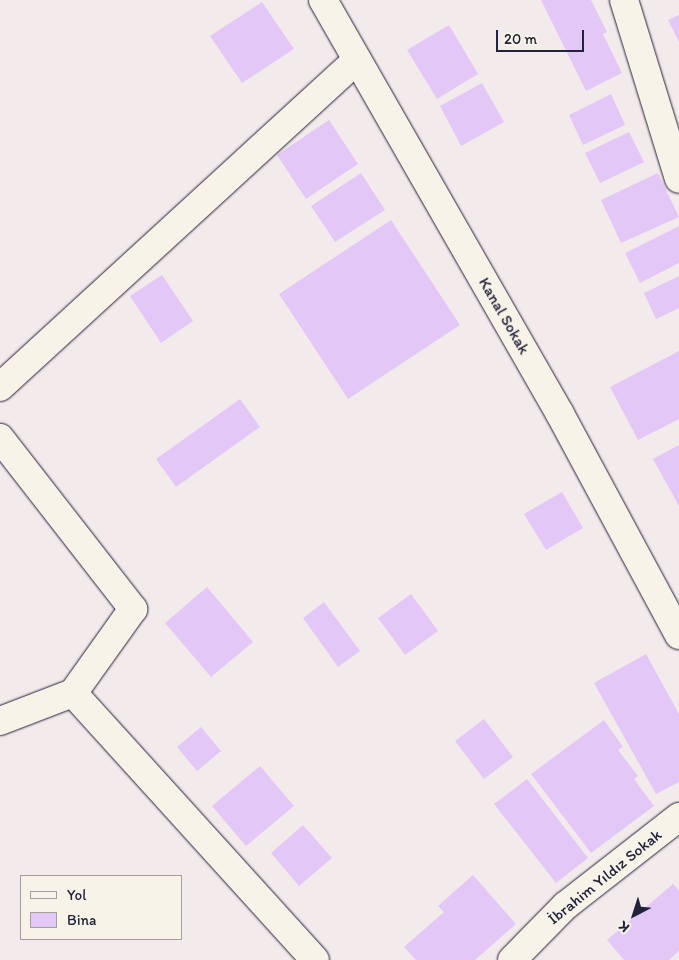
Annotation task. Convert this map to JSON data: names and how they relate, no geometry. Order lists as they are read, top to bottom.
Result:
{
  "streets": {
    "street": ["Kanal Sokak", "İbrahim Yıldız Sokak"]
  },
  "legend": ["Yol", "Bina"],
  "scale_bar": "20 m",
  "north": "bottom left"
}
